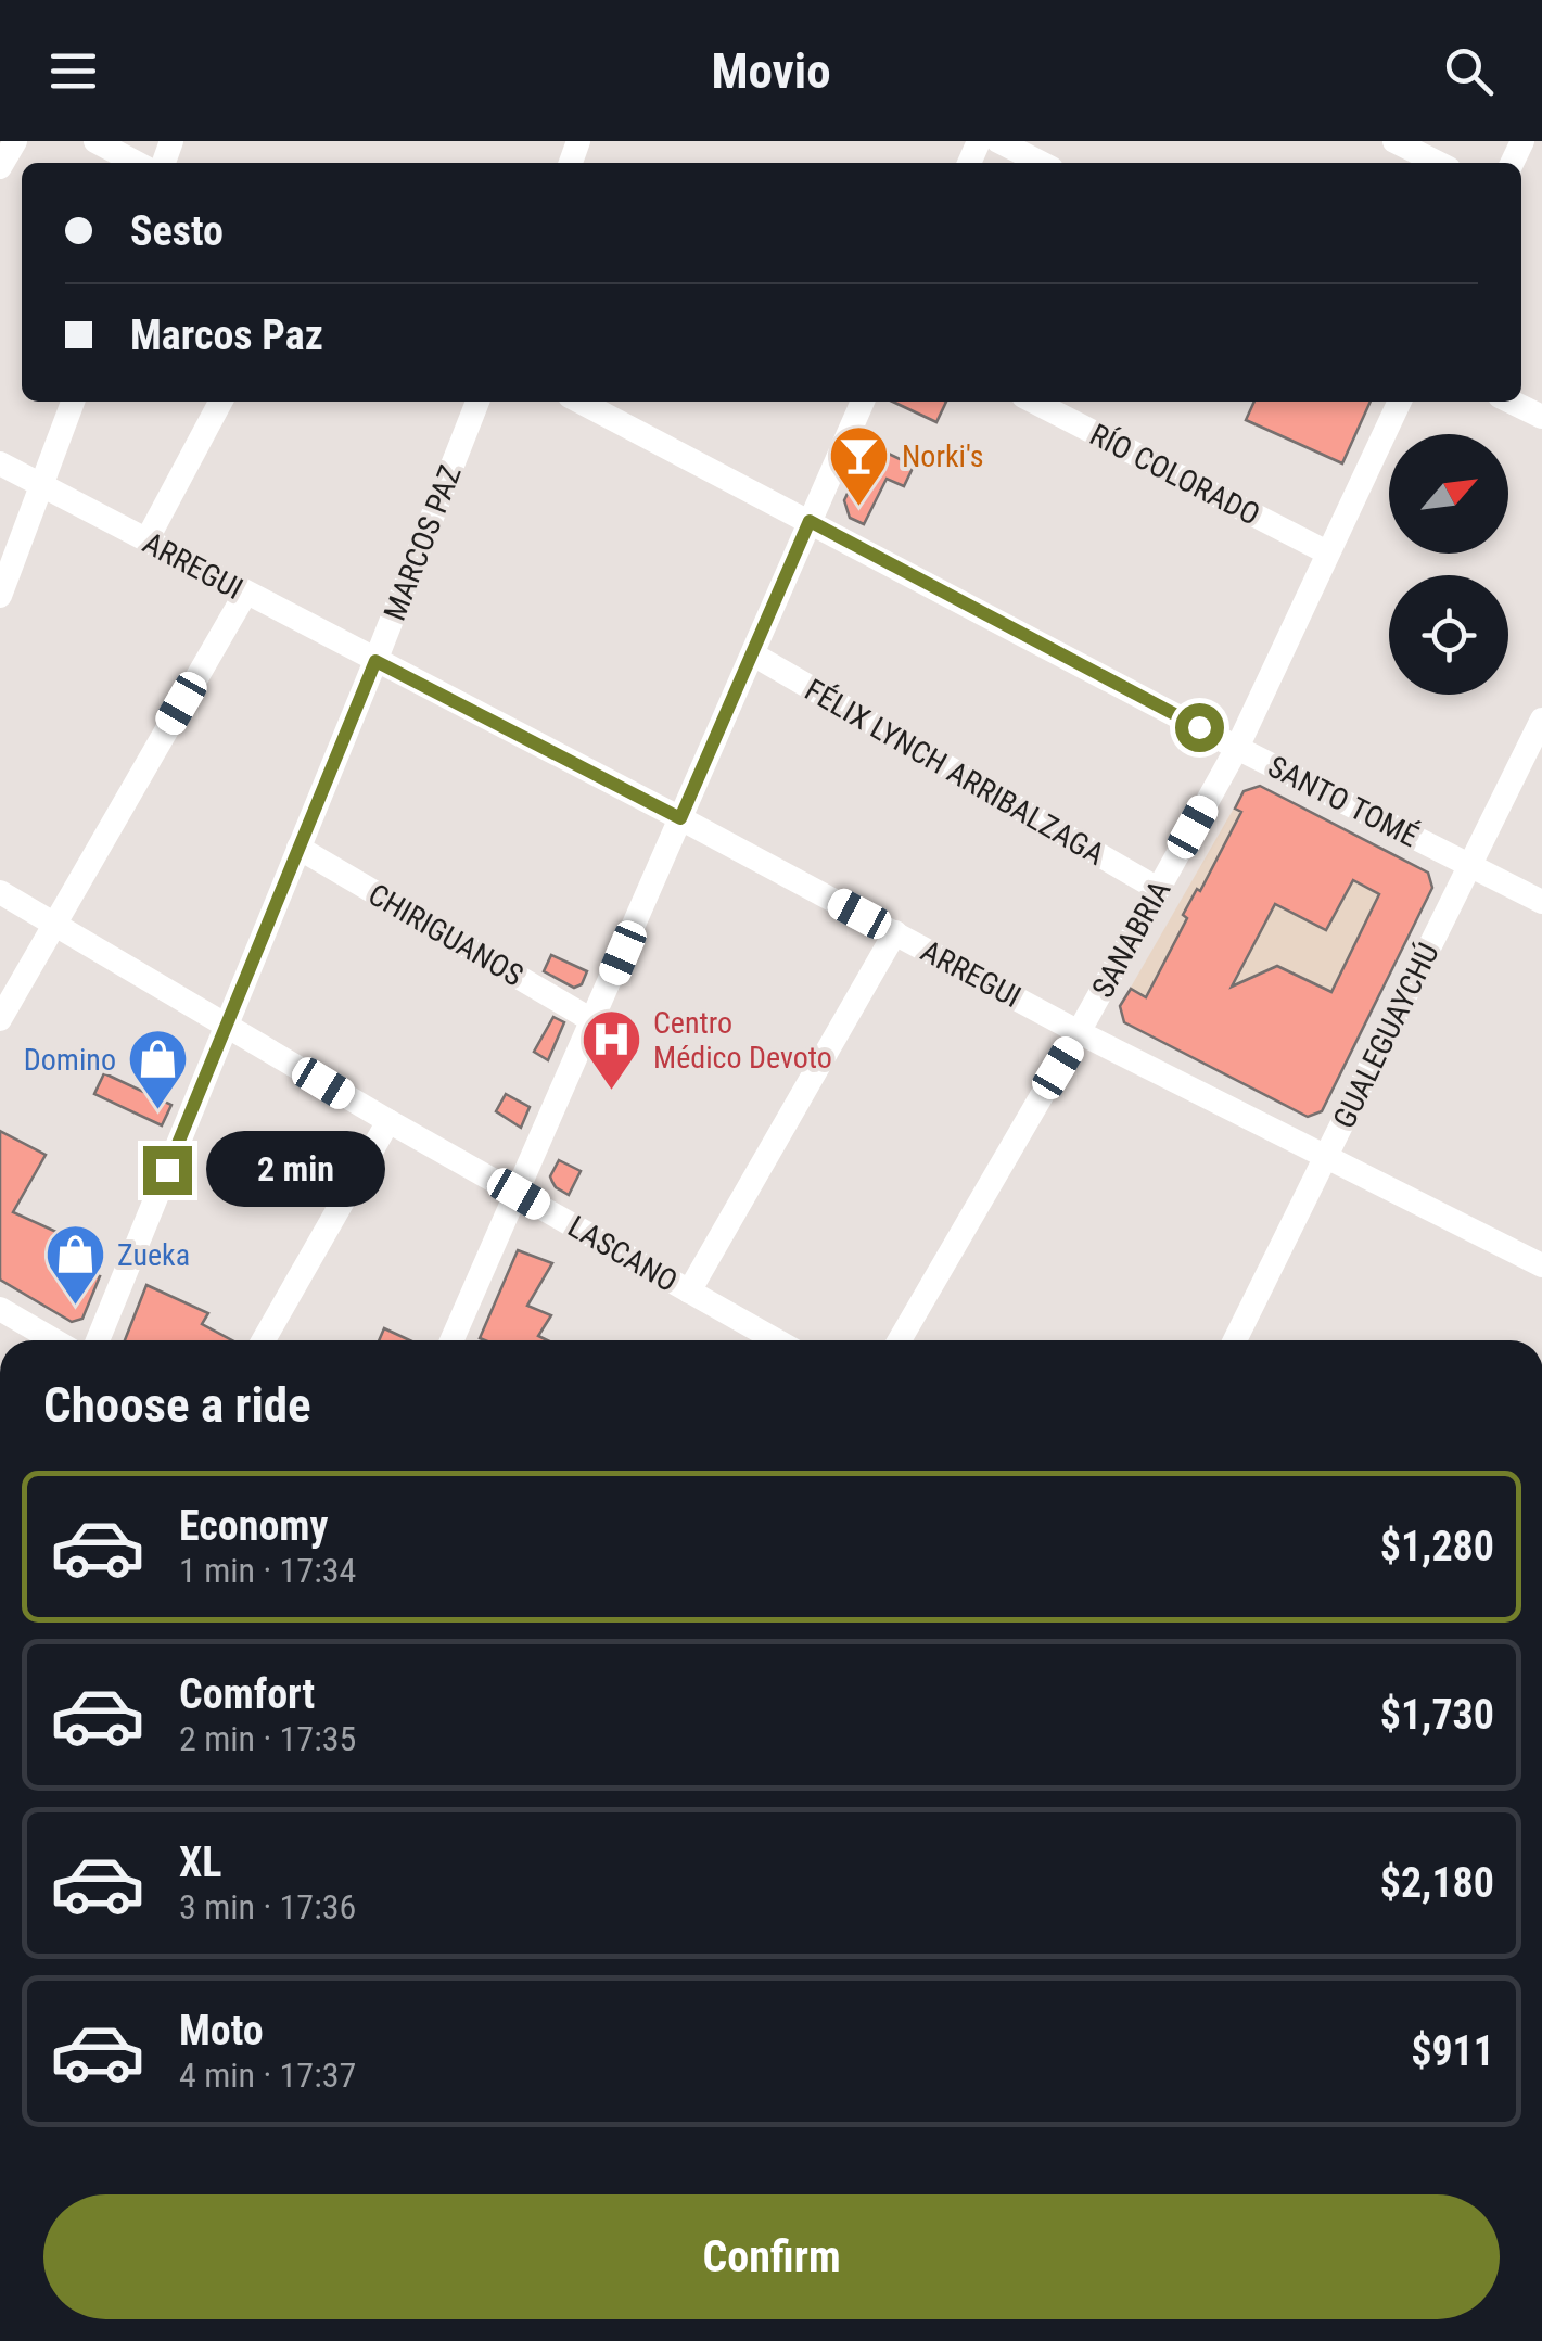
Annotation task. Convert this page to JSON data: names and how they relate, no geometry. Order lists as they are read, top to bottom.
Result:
{
  "streets": {
    "street": [
      "RÍO COLORADO",
      "MARCOS PAZ",
      "ARREGUI",
      "FÉLIX LYNCH ARRIBALZAGA",
      "SANTO TOMÉ",
      "CHIRIGUANOS",
      "SANABRIA",
      "GUALEGUAYCHÚ",
      "LASCANO"
    ]
  },
  "crossings": [
    ["RÍO COLORADO", "SANABRIA"],
    ["MARCOS PAZ", "ARREGUI"],
    ["MARCOS PAZ", "CHIRIGUANOS"],
    ["MARCOS PAZ", "LASCANO"],
    ["ARREGUI", "SANABRIA"],
    ["ARREGUI", "GUALEGUAYCHÚ"],
    ["FÉLIX LYNCH ARRIBALZAGA", "SANABRIA"],
    ["SANTO TOMÉ", "SANABRIA"],
    ["SANTO TOMÉ", "GUALEGUAYCHÚ"]
  ],
  "places": {
    "bar": ["Norki's"],
    "hospital": ["Centro Médico Devoto"],
    "shop": ["Domino", "Zueka"]
  },
  "north": "top right",
  "page": {
    "header": "Movio",
    "banner": ["Sesto", "Marcos Paz"],
    "bubble": "2 min",
    "heading": "Choose a ride",
    "list": [
      {
        "name": "Economy",
        "note": "1 min · 17:34",
        "value": "$1,280"
      },
      {
        "name": "Comfort",
        "note": "2 min · 17:35",
        "value": "$1,730"
      },
      {
        "name": "XL",
        "note": "3 min · 17:36",
        "value": "$2,180"
      },
      {
        "name": "Moto",
        "note": "4 min · 17:37",
        "value": "$911"
      }
    ],
    "buttons": "Confirm"
  }
}
